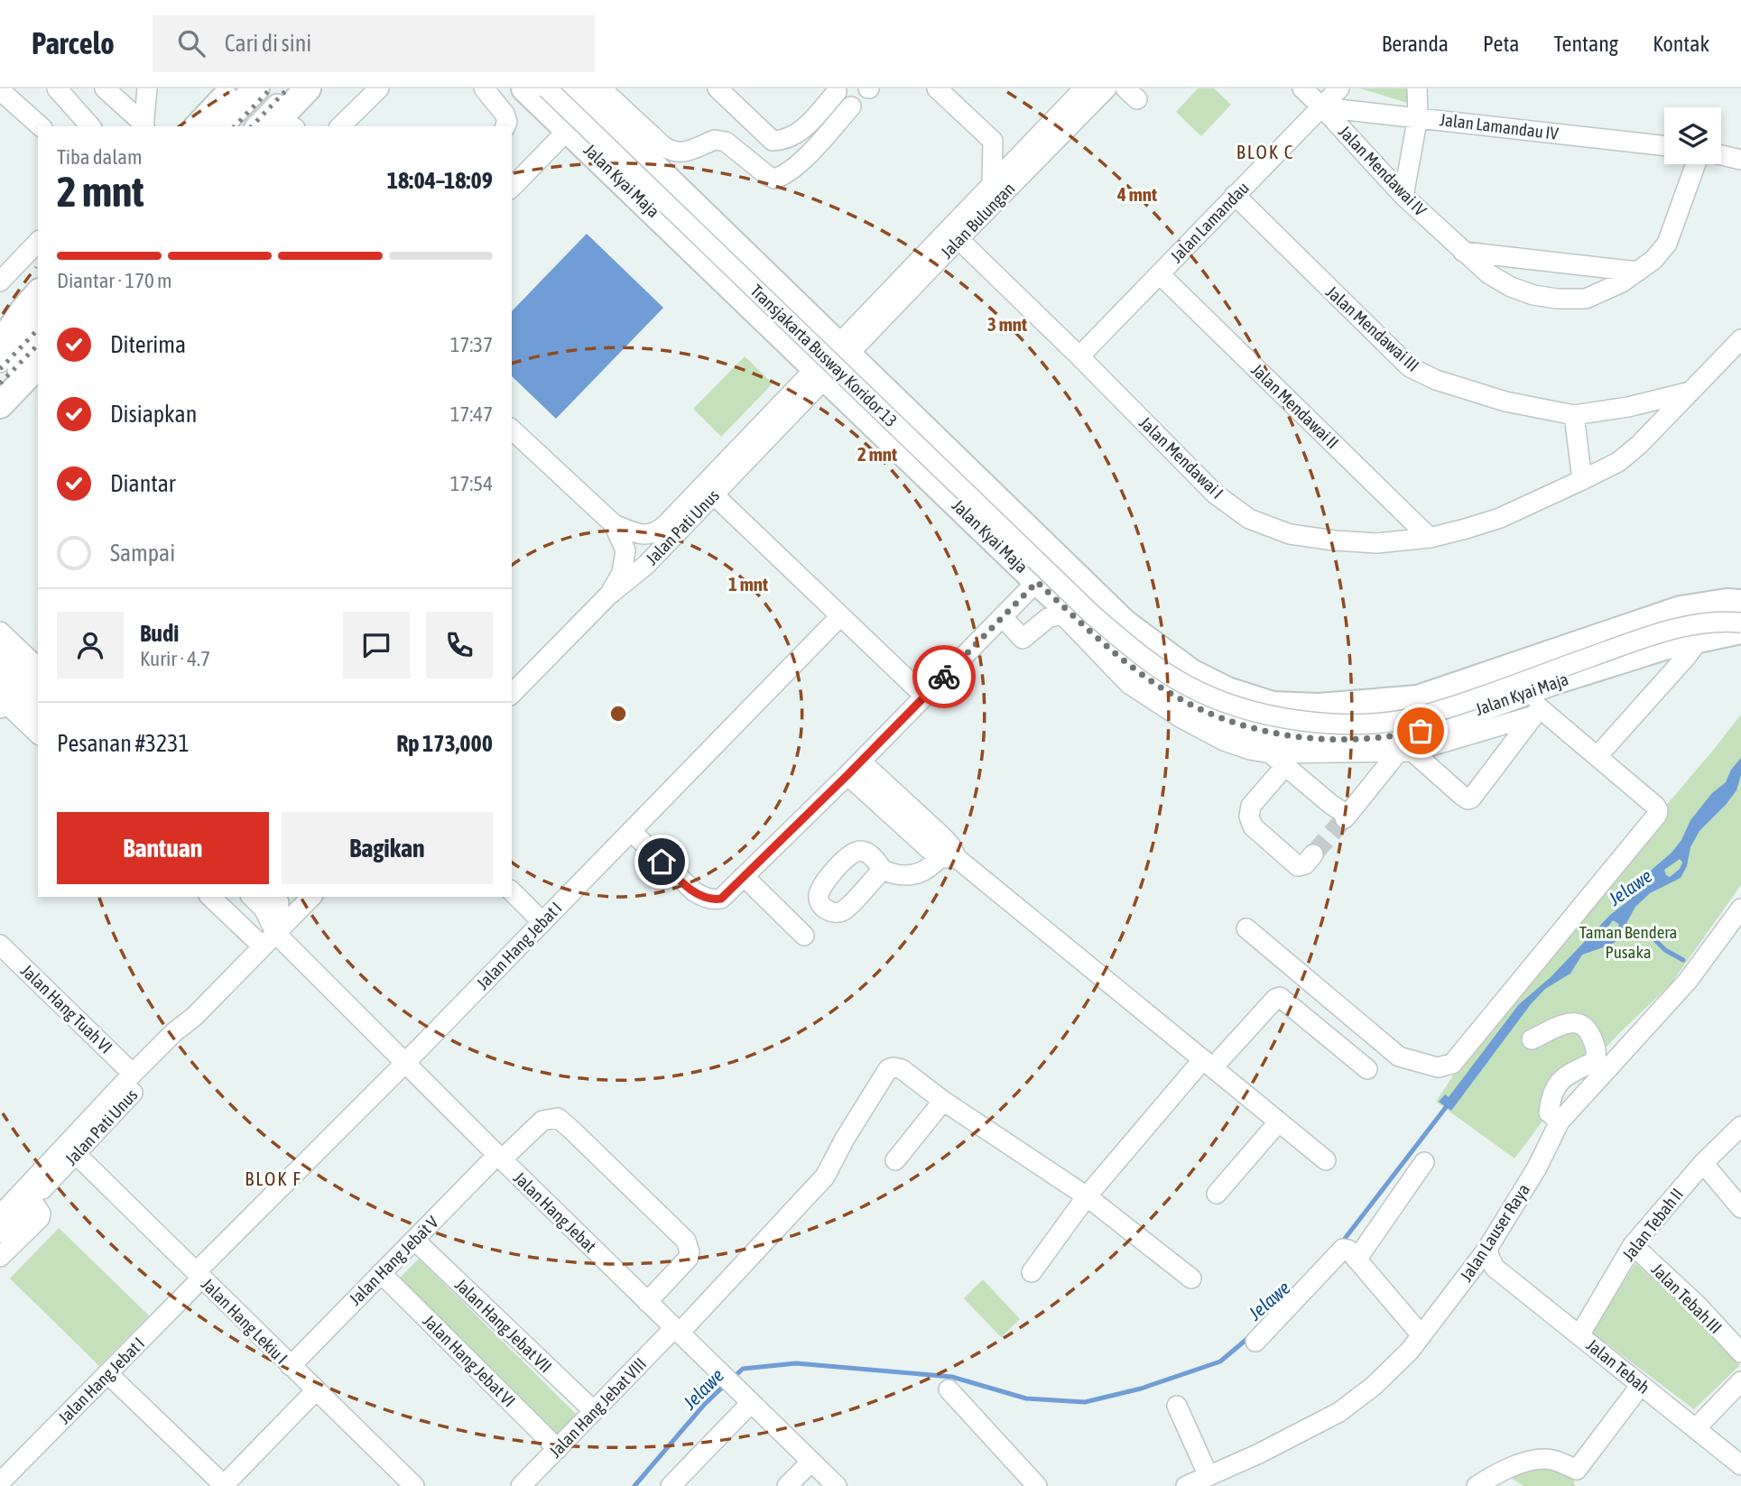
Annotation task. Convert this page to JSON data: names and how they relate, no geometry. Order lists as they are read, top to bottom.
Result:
{
  "streets": {
    "main road": ["Jalan Kyai Maja"],
    "street": [
      "Jalan Lamandau IV",
      "Jalan Mendawai IV",
      "Jalan Bulungan",
      "Jalan Lamandau",
      "Jalan Mendawai III",
      "Transjakarta Busway Koridor 13",
      "Jalan Mendawai II",
      "Jalan Mendawai I",
      "Jalan Pati Unus",
      "Jalan Hang Jebat I",
      "Jalan Hang Tuah VI",
      "Jalan Hang Jebat",
      "Jalan Tebah II",
      "Jalan Lauser Raya",
      "Jalan Hang Jebat V",
      "Jalan Tebah III",
      "Jalan Hang Lekiu I",
      "Jalan Hang Jebat VII",
      "Jalan Hang Jebat VI",
      "Jalan Tebah",
      "Jalan Hang Jebat VIII"
    ]
  },
  "crossings": [
    ["Jalan Lamandau IV", "Jalan Mendawai IV"],
    ["Jalan Lamandau IV", "Jalan Lamandau"],
    ["Jalan Mendawai IV", "Jalan Lamandau"],
    ["Jalan Kyai Maja", "Jalan Bulungan"],
    ["Jalan Kyai Maja", "Transjakarta Busway Koridor 13"],
    ["Jalan Kyai Maja", "Jalan Pati Unus"],
    ["Jalan Bulungan", "Jalan Mendawai I"],
    ["Jalan Bulungan", "Jalan Pati Unus"],
    ["Jalan Lamandau", "Jalan Mendawai III"],
    ["Jalan Lamandau", "Jalan Mendawai II"],
    ["Jalan Lamandau", "Jalan Mendawai I"],
    ["Jalan Mendawai III", "Jalan Mendawai I"],
    ["Jalan Mendawai II", "Jalan Mendawai I"],
    ["Jalan Pati Unus", "Jalan Hang Tuah VI"],
    ["Jalan Pati Unus", "Jalan Hang Jebat"],
    ["Jalan Pati Unus", "Jalan Hang Lekiu I"],
    ["Jalan Hang Jebat I", "Jalan Hang Jebat"],
    ["Jalan Hang Jebat I", "Jalan Hang Lekiu I"],
    ["Jalan Hang Jebat", "Jalan Hang Jebat V"],
    ["Jalan Hang Jebat", "Jalan Hang Jebat VIII"],
    ["Jalan Tebah II", "Jalan Tebah III"],
    ["Jalan Tebah II", "Jalan Tebah"],
    ["Jalan Lauser Raya", "Jalan Tebah"],
    ["Jalan Hang Jebat V", "Jalan Hang Lekiu I"],
    ["Jalan Hang Jebat V", "Jalan Hang Jebat VII"],
    ["Jalan Hang Jebat V", "Jalan Hang Jebat VI"],
    ["Jalan Hang Jebat VII", "Jalan Hang Jebat VIII"],
    ["Jalan Hang Jebat VI", "Jalan Hang Jebat VIII"]
  ],
  "districts": ["BLOK C", "BLOK F"],
  "water": ["Jelawe"],
  "parks": ["Taman Bendera Pusaka"],
  "page": {
    "header": "Parcelo",
    "search": "Cari di sini",
    "nav": [
      "Beranda",
      "Peta",
      "Tentang",
      "Kontak"
    ],
    "heading": ["2 mnt", "Tiba dalam", "18:04–18:09"],
    "panel": [
      "Budi",
      "Kurir · 4.7",
      "Pesanan #3231",
      "Rp 173,000"
    ],
    "bar": "Diantar · 170 m",
    "list": [
      ["Diterima", "17:37"],
      ["Disiapkan", "17:47"],
      ["Diantar", "17:54"],
      "Sampai"
    ],
    "buttons": ["Bantuan", "Bagikan"]
  },
  "rings": [
    "4 mnt",
    "3 mnt",
    "2 mnt",
    "1 mnt"
  ]
}
